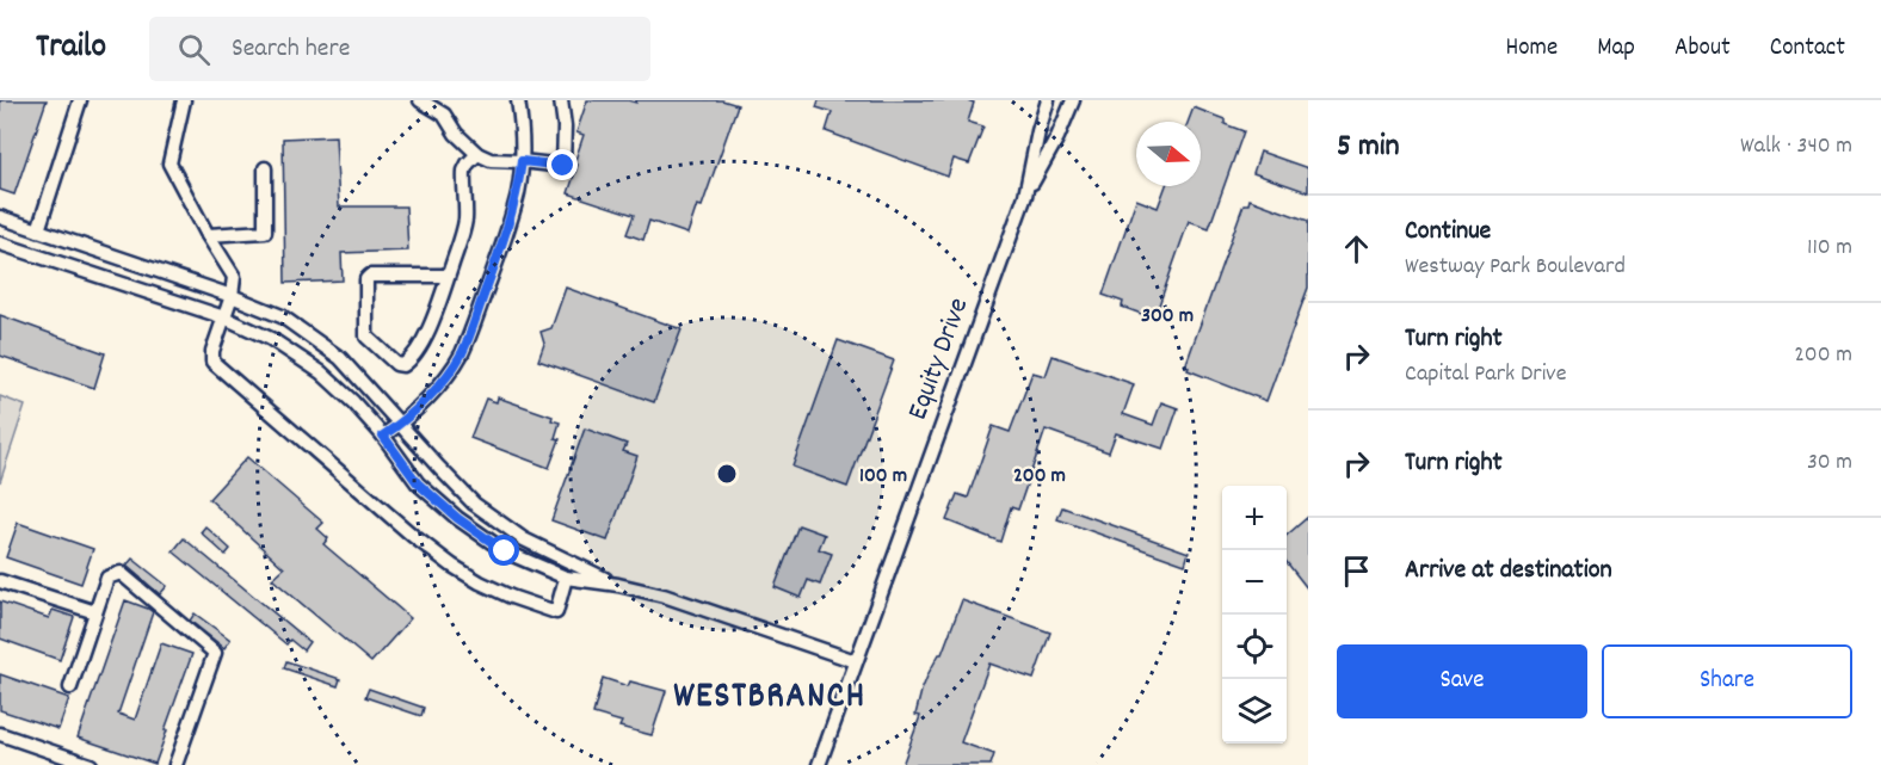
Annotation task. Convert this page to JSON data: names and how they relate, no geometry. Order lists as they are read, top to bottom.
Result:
{
  "streets": {
    "street": ["Equity Drive"]
  },
  "districts": ["WESTBRANCH"],
  "north": "right",
  "page": {
    "header": "Trailo",
    "search": "Search here",
    "nav": [
      "Home",
      "Map",
      "About",
      "Contact"
    ],
    "heading": ["5 min", "Walk · 340 m"],
    "list": [
      ["Continue", "Westway Park Boulevard", "110 m"],
      ["Turn right", "Capital Park Drive", "200 m"],
      ["Turn right", "30 m"],
      "Arrive at destination"
    ],
    "map_buttons": ["+", "−"],
    "buttons": ["Save", "Share"]
  },
  "rings": ["300 m", "100 m", "200 m"]
}
